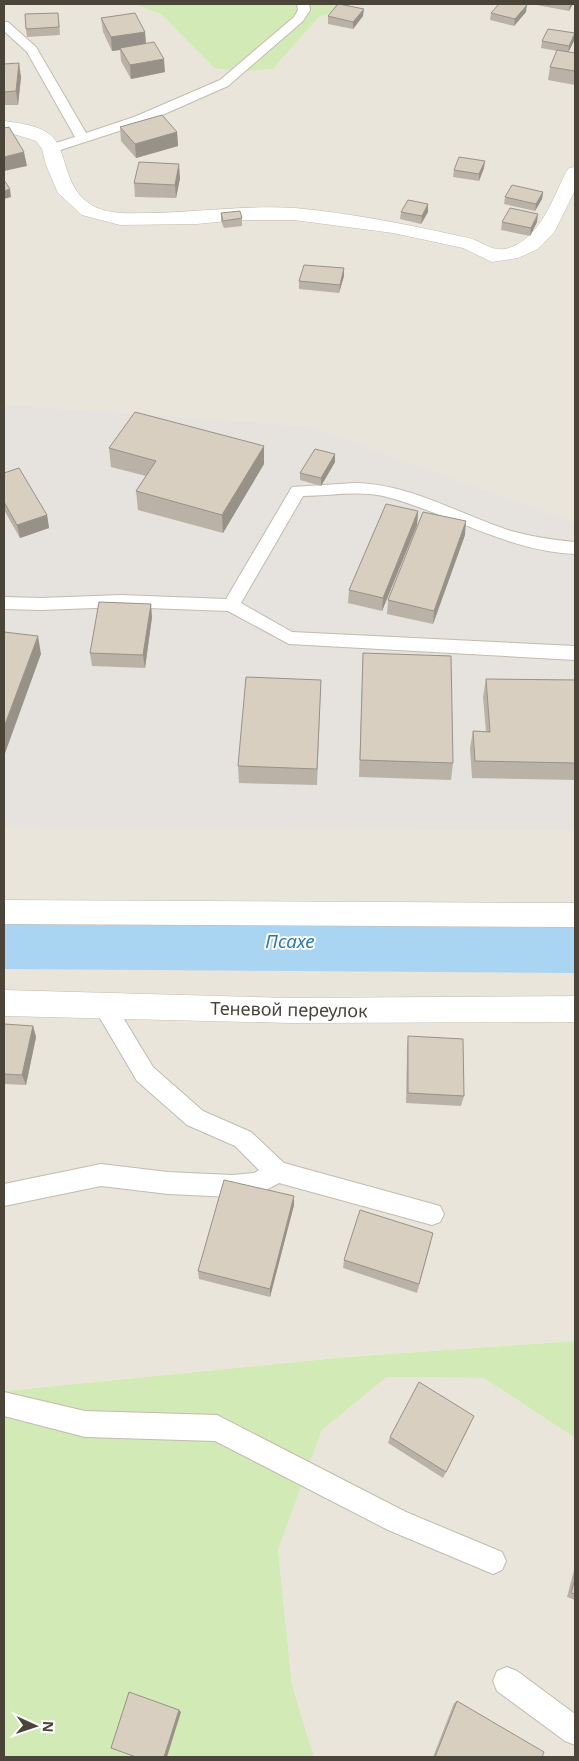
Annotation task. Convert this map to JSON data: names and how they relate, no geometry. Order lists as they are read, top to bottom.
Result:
{
  "streets": {
    "street": ["Теневой переулок"]
  },
  "water": ["Псахе"],
  "north": "right"
}
